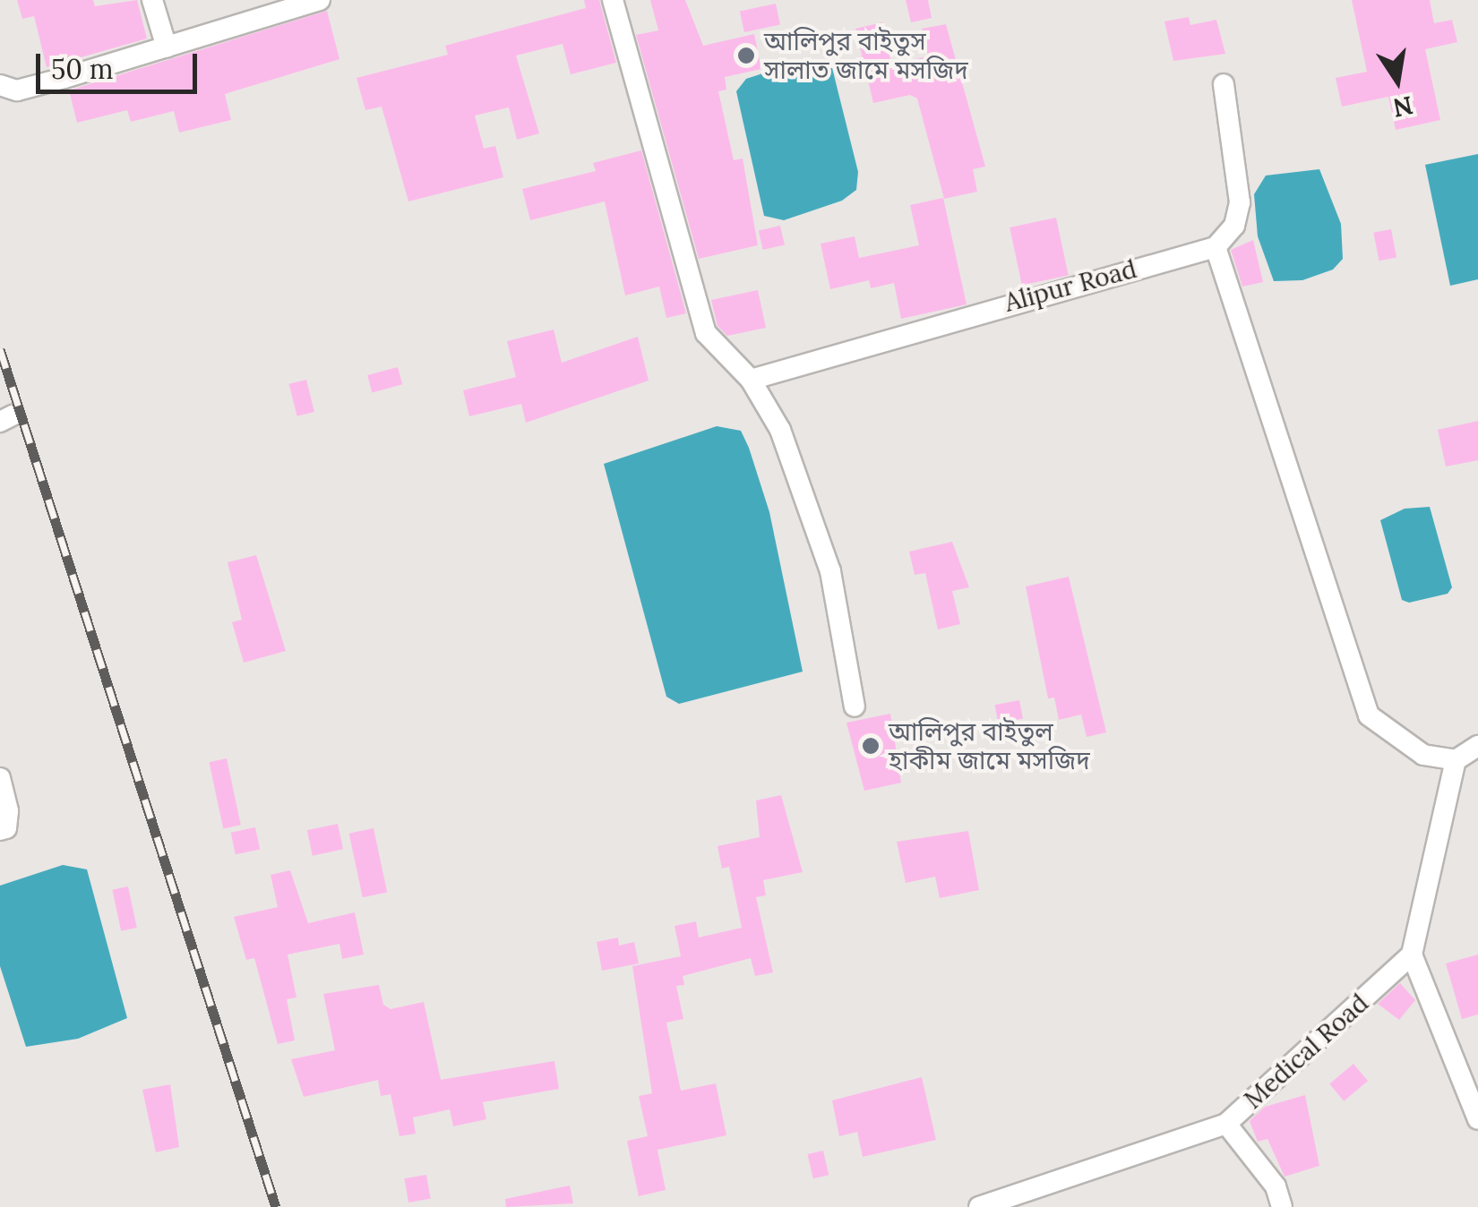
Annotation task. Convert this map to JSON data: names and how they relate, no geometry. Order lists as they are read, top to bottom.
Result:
{
  "streets": {
    "street": ["Alipur Road", "Medical Road"]
  },
  "places": ["আলিপুর বাইতুস সালাত জামে মসজিদ", "আলিপুর বাইতুল হাকীম জামে মসজিদ"],
  "scale_bar": "50 m",
  "north": "bottom"
}
